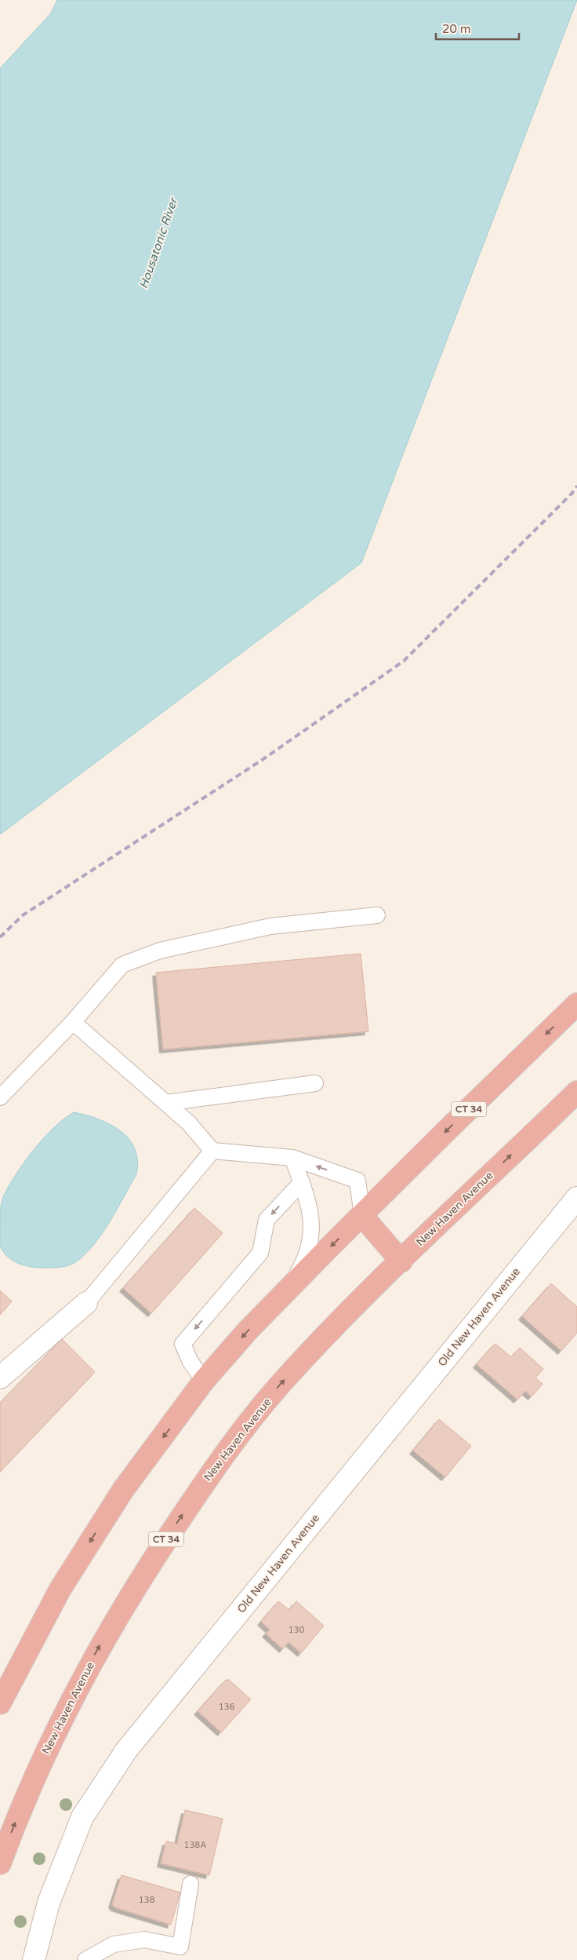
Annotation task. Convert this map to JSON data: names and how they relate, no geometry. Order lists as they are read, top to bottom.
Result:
{
  "streets": {
    "highway": ["CT 34", "New Haven Avenue"],
    "street": ["Old New Haven Avenue"]
  },
  "water": ["Housatonic River"],
  "house_numbers": [
    "130",
    "136",
    "138A",
    "138"
  ],
  "scale_bar": "20 m"
}
